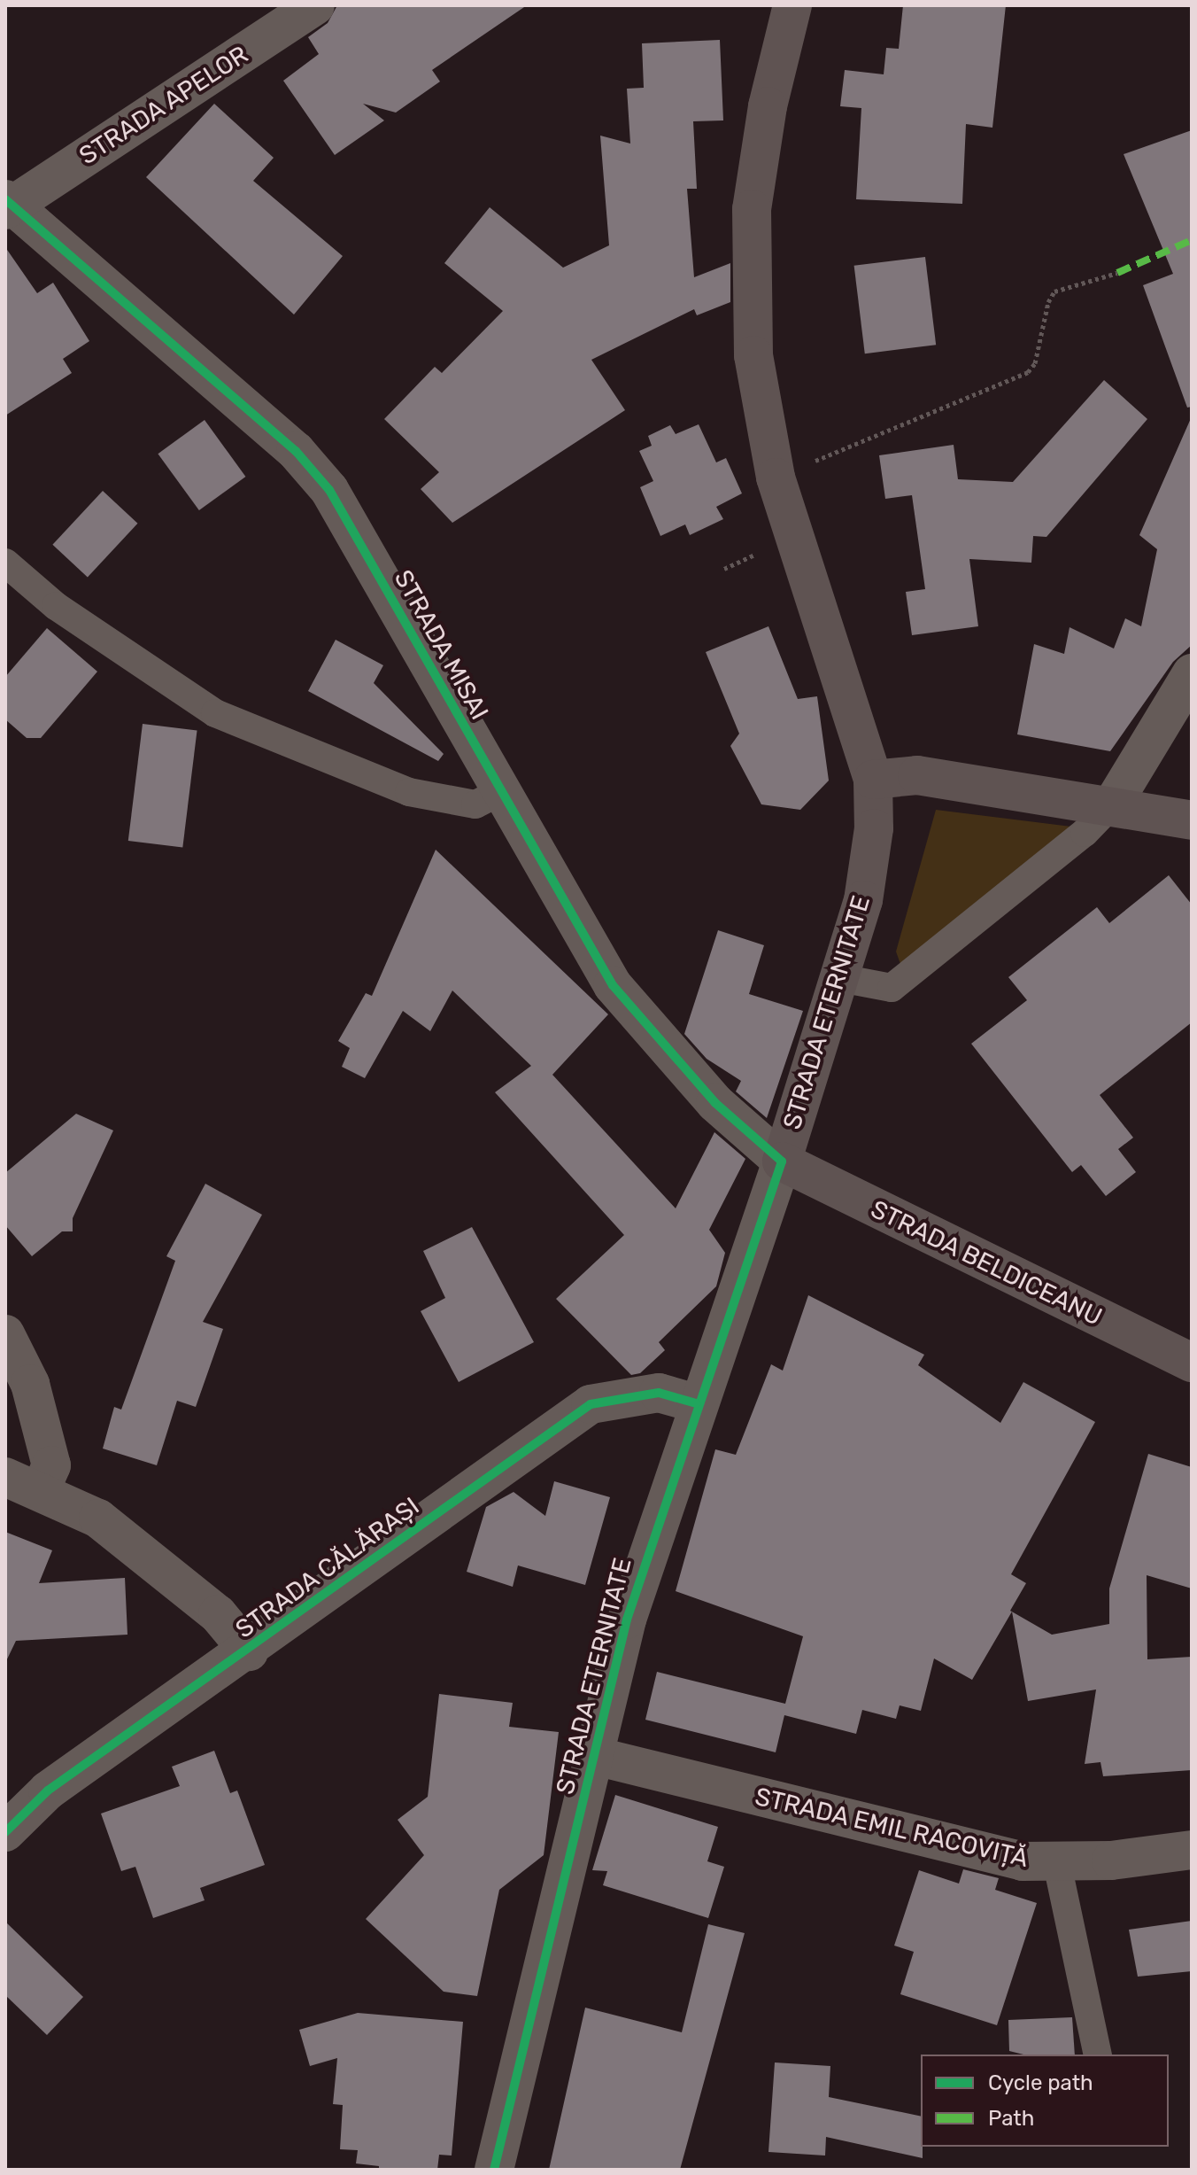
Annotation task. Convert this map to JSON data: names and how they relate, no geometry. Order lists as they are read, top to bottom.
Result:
{
  "streets": {
    "main road": ["STRADA ETERNITATE", "STRADA BELDICEANU"],
    "street": [
      "STRADA APELOR",
      "STRADA MISAI",
      "STRADA CĂLĂRAȘI",
      "STRADA EMIL RACOVIȚĂ"
    ]
  },
  "crossings": [
    ["STRADA APELOR", "STRADA MISAI"],
    ["STRADA MISAI", "STRADA ETERNITATE"],
    ["STRADA MISAI", "STRADA BELDICEANU"],
    ["STRADA ETERNITATE", "STRADA BELDICEANU"],
    ["STRADA ETERNITATE", "STRADA CĂLĂRAȘI"],
    ["STRADA ETERNITATE", "STRADA EMIL RACOVIȚĂ"]
  ],
  "legend": ["Cycle path", "Path"]
}
